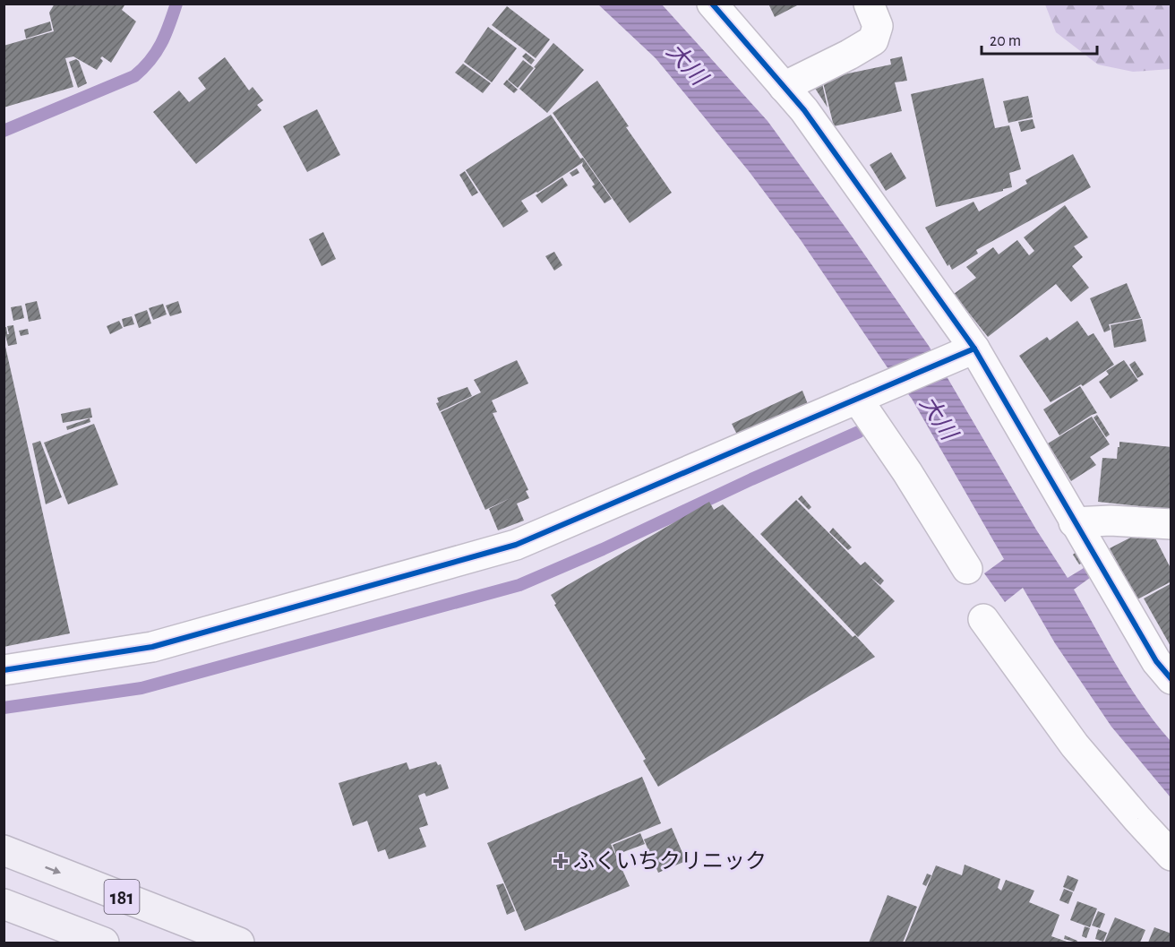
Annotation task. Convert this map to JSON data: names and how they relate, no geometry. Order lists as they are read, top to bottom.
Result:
{
  "streets": {
    "highway": ["181"]
  },
  "water": ["大川"],
  "places": {
    "health": ["ふくいちクリニック"]
  },
  "scale_bar": "20 m"
}
